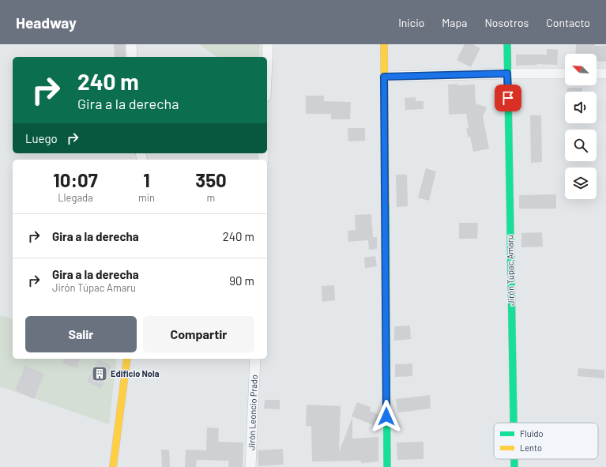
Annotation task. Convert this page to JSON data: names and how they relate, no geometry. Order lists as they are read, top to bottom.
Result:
{
  "streets": {
    "street": ["Jirón Túpac Amaru", "Jirón Leoncio Prado"]
  },
  "places": {
    "building": ["Edificio Nola"]
  },
  "legend": ["Fluido", "Lento"],
  "north": "top left",
  "page": {
    "header": "Headway",
    "nav": [
      "Inicio",
      "Mapa",
      "Nosotros",
      "Contacto"
    ],
    "turn": ["240 m", "Gira a la derecha"],
    "then": "Luego",
    "eta": [
      "10:07",
      "Llegada",
      "1",
      "min",
      "350",
      "m"
    ],
    "list": [
      {
        "name": "Gira a la derecha",
        "value": "240 m"
      },
      {
        "name": "Gira a la derecha",
        "note": "Jirón Túpac Amaru",
        "value": "90 m"
      }
    ],
    "buttons": ["Salir", "Compartir"]
  }
}
